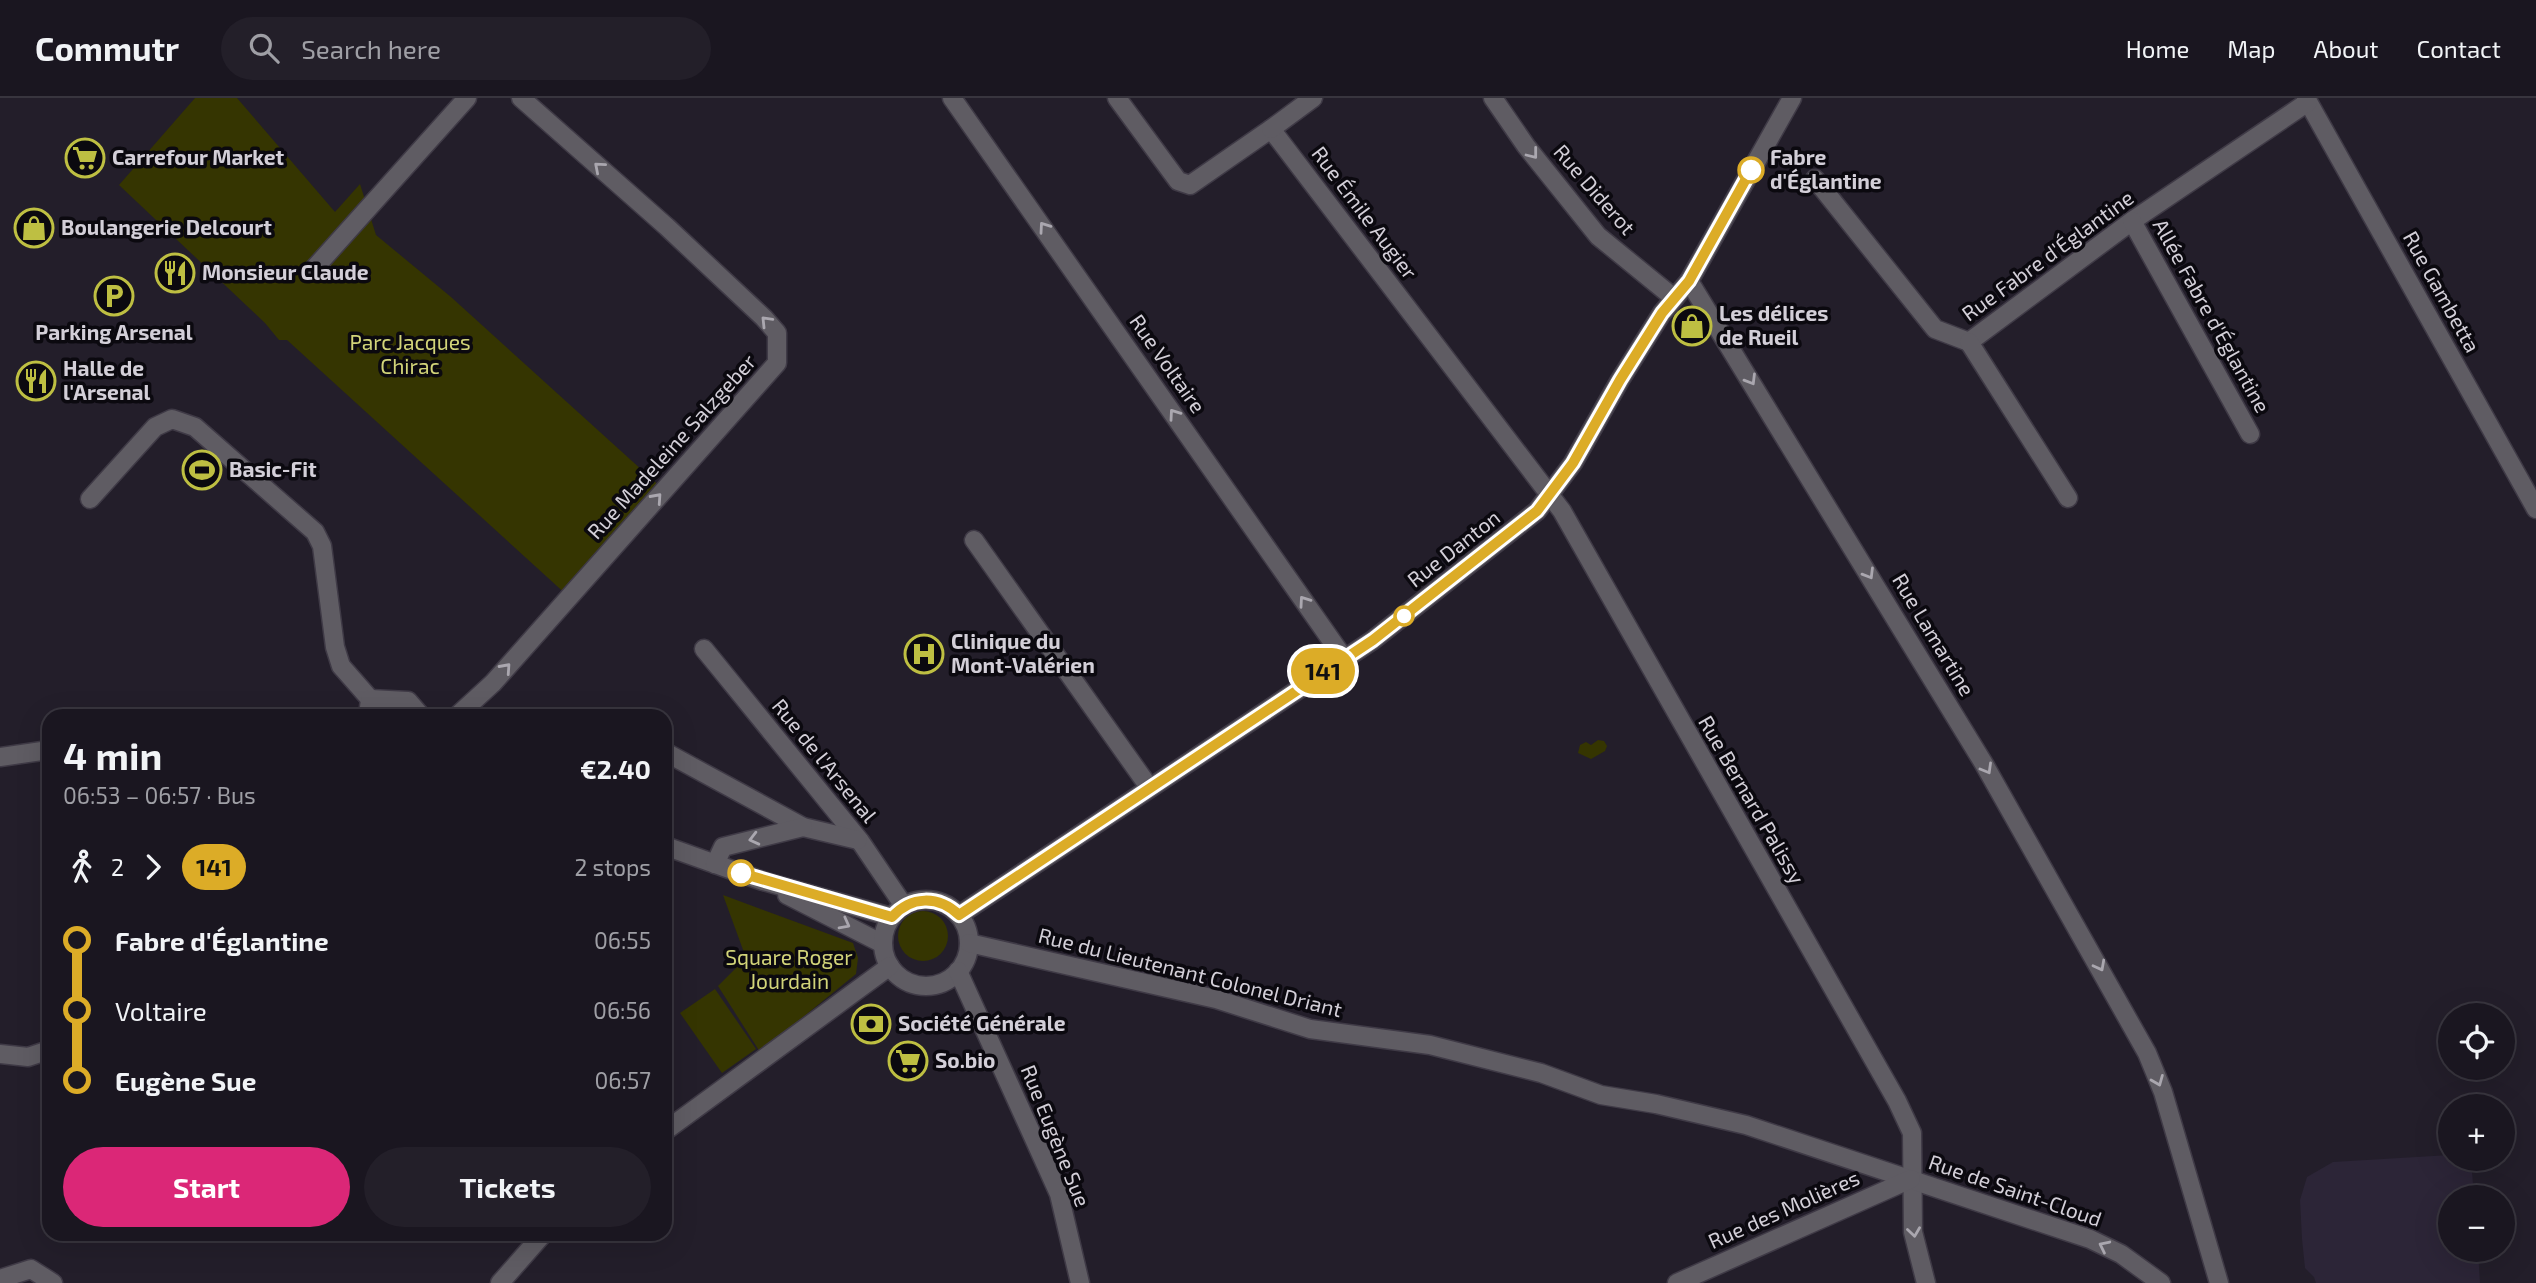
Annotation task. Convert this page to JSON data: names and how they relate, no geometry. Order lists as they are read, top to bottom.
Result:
{
  "streets": {
    "street": [
      "Rue Diderot",
      "Rue Émile Augier",
      "Rue Fabre d'Églantine",
      "Rue Gambetta",
      "Allée Fabre d'Églantine",
      "Rue Voltaire",
      "Rue Madeleine Salzgeber",
      "Rue Danton",
      "Rue Lamartine",
      "Rue de l'Arsenal",
      "Rue Bernard Palissy",
      "Rue du Lieutenant Colonel Driant",
      "Rue Eugène Sue",
      "Rue de Saint-Cloud",
      "Rue des Molières"
    ]
  },
  "crossings": [
    ["Rue Diderot", "Rue Danton"],
    ["Rue Émile Augier", "Rue Danton"],
    ["Rue Émile Augier", "Rue Bernard Palissy"],
    ["Rue Fabre d'Églantine", "Rue Gambetta"],
    ["Rue Fabre d'Églantine", "Allée Fabre d'Églantine"],
    ["Rue Voltaire", "Rue Danton"],
    ["Rue Danton", "Rue Lamartine"],
    ["Rue Danton", "Rue de l'Arsenal"],
    ["Rue Danton", "Rue Bernard Palissy"],
    ["Rue Danton", "Rue du Lieutenant Colonel Driant"],
    ["Rue Danton", "Rue Eugène Sue"],
    ["Rue de l'Arsenal", "Rue du Lieutenant Colonel Driant"],
    ["Rue de l'Arsenal", "Rue Eugène Sue"],
    ["Rue Bernard Palissy", "Rue de Saint-Cloud"],
    ["Rue Bernard Palissy", "Rue des Molières"],
    ["Rue du Lieutenant Colonel Driant", "Rue Eugène Sue"],
    ["Rue du Lieutenant Colonel Driant", "Rue de Saint-Cloud"],
    ["Rue de Saint-Cloud", "Rue des Molières"]
  ],
  "one_way": [
    "Rue Diderot",
    "Rue Voltaire",
    "Rue Lamartine",
    "Rue de Saint-Cloud"
  ],
  "parks": ["Parc Jacques Chirac", "Square Roger Jourdain"],
  "places": {
    "supermarket": ["Carrefour Market", "So.bio"],
    "other": ["Fabre d'Églantine"],
    "shop": ["Boulangerie Delcourt", "Les délices de Rueil"],
    "restaurant": ["Monsieur Claude", "Halle de l'Arsenal"],
    "parking": ["Parking Arsenal"],
    "sports": ["Basic-Fit"],
    "hospital": ["Clinique du Mont-Valérien"],
    "bank": ["Société Générale"]
  },
  "lines": ["bus line 141"],
  "page": {
    "header": "Commutr",
    "search": "Search here",
    "nav": [
      "Home",
      "Map",
      "About",
      "Contact"
    ],
    "on_map": "141",
    "heading": ["4 min", "06:53 – 06:57 · Bus", "€2.40"],
    "legs": ["2", "141", "2 stops"],
    "list": [
      {
        "name": "Fabre d'Églantine",
        "value": "06:55"
      },
      {
        "name": "Voltaire",
        "value": "06:56"
      },
      {
        "name": "Eugène Sue",
        "value": "06:57"
      }
    ],
    "map_buttons": ["+", "−"],
    "buttons": ["Start", "Tickets"]
  }
}
